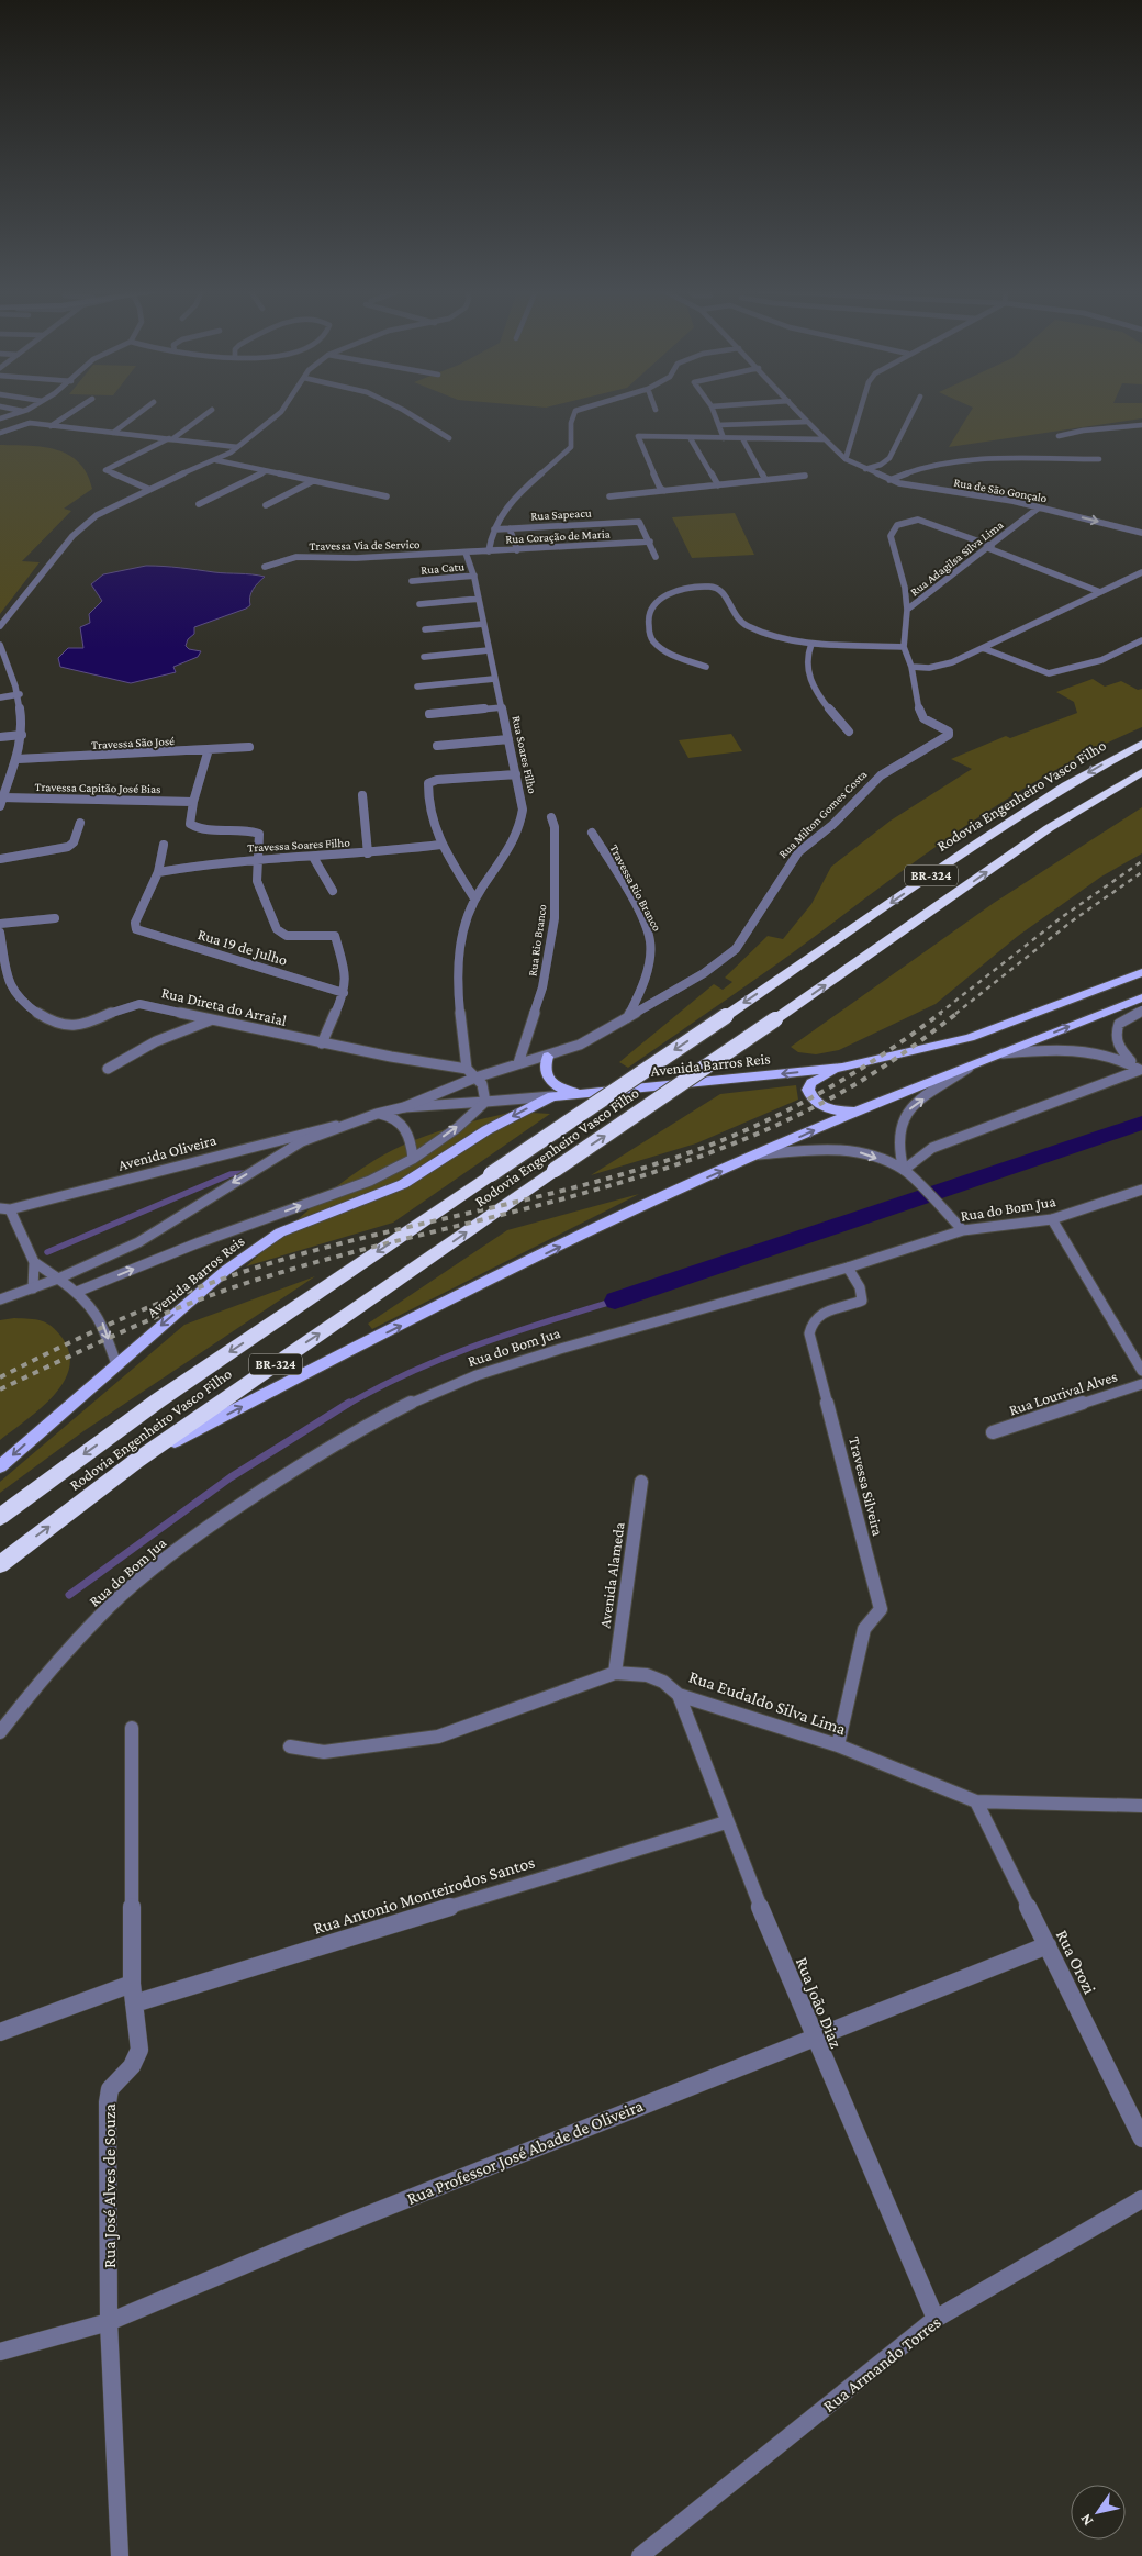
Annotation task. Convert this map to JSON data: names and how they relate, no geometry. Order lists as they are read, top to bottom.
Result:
{
  "streets": {
    "highway": ["Rodovia Engenheiro Vasco Filho", "BR-324"],
    "main road": ["Avenida Barros Reis"],
    "street": [
      "Rua de São Gonçalo",
      "Rua Sapeacu",
      "Rua Coração de Maria",
      "Travessa Via de Servico",
      "Rua Adagilsa Silva Lima",
      "Rua Catu",
      "Travessa São José",
      "Rua Soares Filho",
      "Travessa Capitão José Bias",
      "Rua Milton Gomes Costa",
      "Travessa Soares Filho",
      "Travessa Rio Branco",
      "Rua Rio Branco",
      "Rua 19 de Julho",
      "Rua Direta do Arraial",
      "Avenida Oliveira",
      "Rua do Bom Jua",
      "Rua Lourival Alves",
      "Travessa Silveira",
      "Avenida Alameda",
      "Rua Eudaldo Silva Lima",
      "Rua Antonio Monteirodos Santos",
      "Rua Orozi",
      "Rua João Diaz",
      "Rua Professor José Abade de Oliveira",
      "Rua José Alves de Souza",
      "Rua Armando Torres"
    ]
  },
  "crossings": [
    ["Rua de São Gonçalo", "Rua Adagilsa Silva Lima"],
    ["Rua Sapeacu", "Rua Coração de Maria"],
    ["Rua Coração de Maria", "Travessa Via de Servico"],
    ["Rua Coração de Maria", "Rua Soares Filho"],
    ["Travessa Via de Servico", "Rua Soares Filho"],
    ["Rua Adagilsa Silva Lima", "Rua Milton Gomes Costa"],
    ["Rua Catu", "Rua Soares Filho"],
    ["Rua Soares Filho", "Rua Direta do Arraial"],
    ["Rua Milton Gomes Costa", "Travessa Rio Branco"],
    ["Rua Milton Gomes Costa", "Rua Rio Branco"],
    ["Travessa Soares Filho", "Rua 19 de Julho"],
    ["Rua do Bom Jua", "Rua Lourival Alves"],
    ["Rua do Bom Jua", "Travessa Silveira"],
    ["Travessa Silveira", "Rua Eudaldo Silva Lima"],
    ["Avenida Alameda", "Rua Eudaldo Silva Lima"],
    ["Rua Eudaldo Silva Lima", "Rua Orozi"],
    ["Rua Eudaldo Silva Lima", "Rua João Diaz"],
    ["Rua Antonio Monteirodos Santos", "Rua João Diaz"],
    ["Rua Antonio Monteirodos Santos", "Rua José Alves de Souza"],
    ["Rua Orozi", "Rua Professor José Abade de Oliveira"],
    ["Rua João Diaz", "Rua Professor José Abade de Oliveira"],
    ["Rua João Diaz", "Rua Armando Torres"],
    ["Rua Professor José Abade de Oliveira", "Rua José Alves de Souza"]
  ],
  "north": "bottom left"
}
